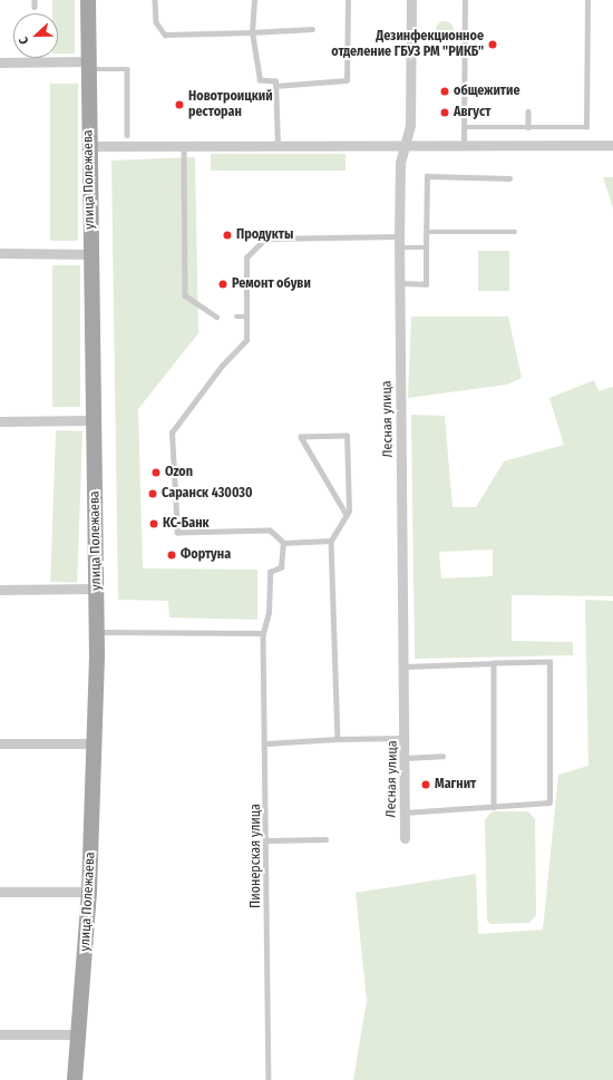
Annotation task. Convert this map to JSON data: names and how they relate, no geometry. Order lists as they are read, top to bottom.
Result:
{
  "streets": {
    "main road": ["улица Полежаева"],
    "street": ["Лесная улица"],
    "lane": ["Пионерская улица"]
  },
  "places": [
    "Дезинфекционное отделение ГБУЗ РМ \"РИКБ\"",
    "общежитие",
    "Новотроицкий ресторан",
    "Август",
    "Продукты",
    "Ремонт обуви",
    "Ozon",
    "Саранск 430030",
    "КС-Банк",
    "Фортуна",
    "Магнит"
  ],
  "north": "left"
}
